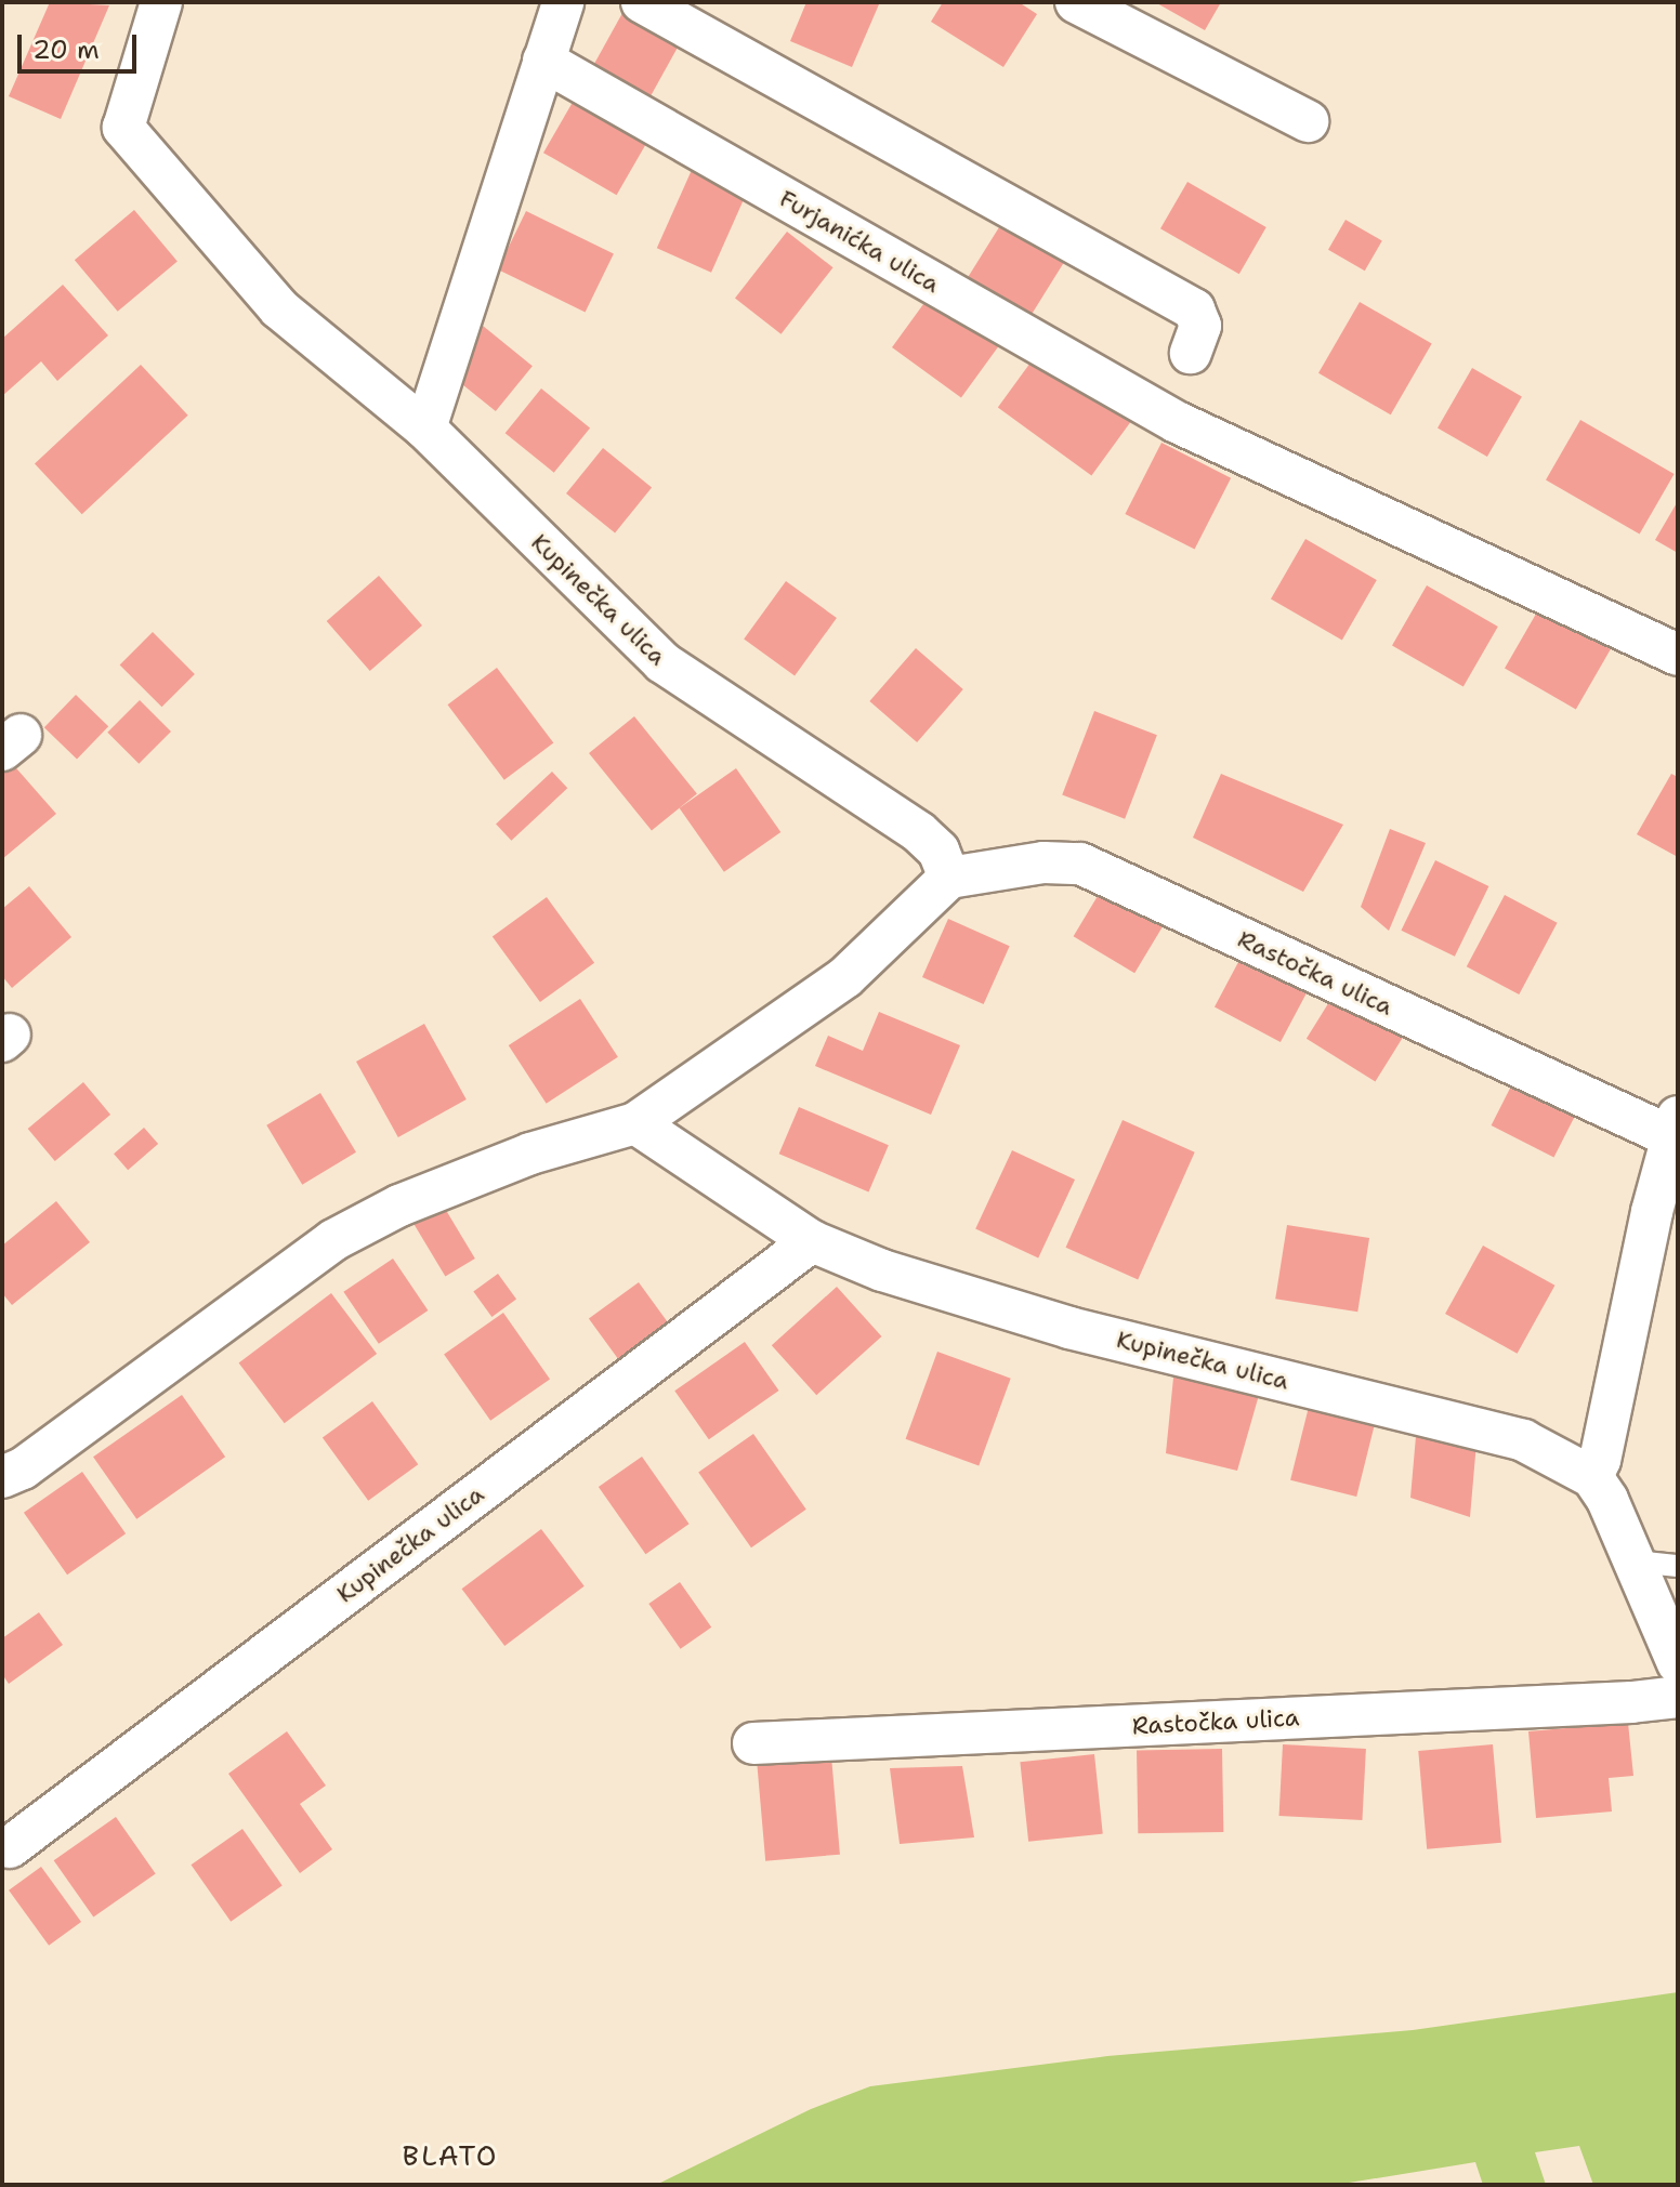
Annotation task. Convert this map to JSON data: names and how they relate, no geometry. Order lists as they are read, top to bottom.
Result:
{
  "streets": {
    "street": ["Furjanićka ulica", "Kupinečka ulica", "Rastočka ulica"]
  },
  "crossings": [
    ["Kupinečka ulica", "Rastočka ulica"]
  ],
  "districts": ["BLATO"],
  "scale_bar": "20 m"
}
